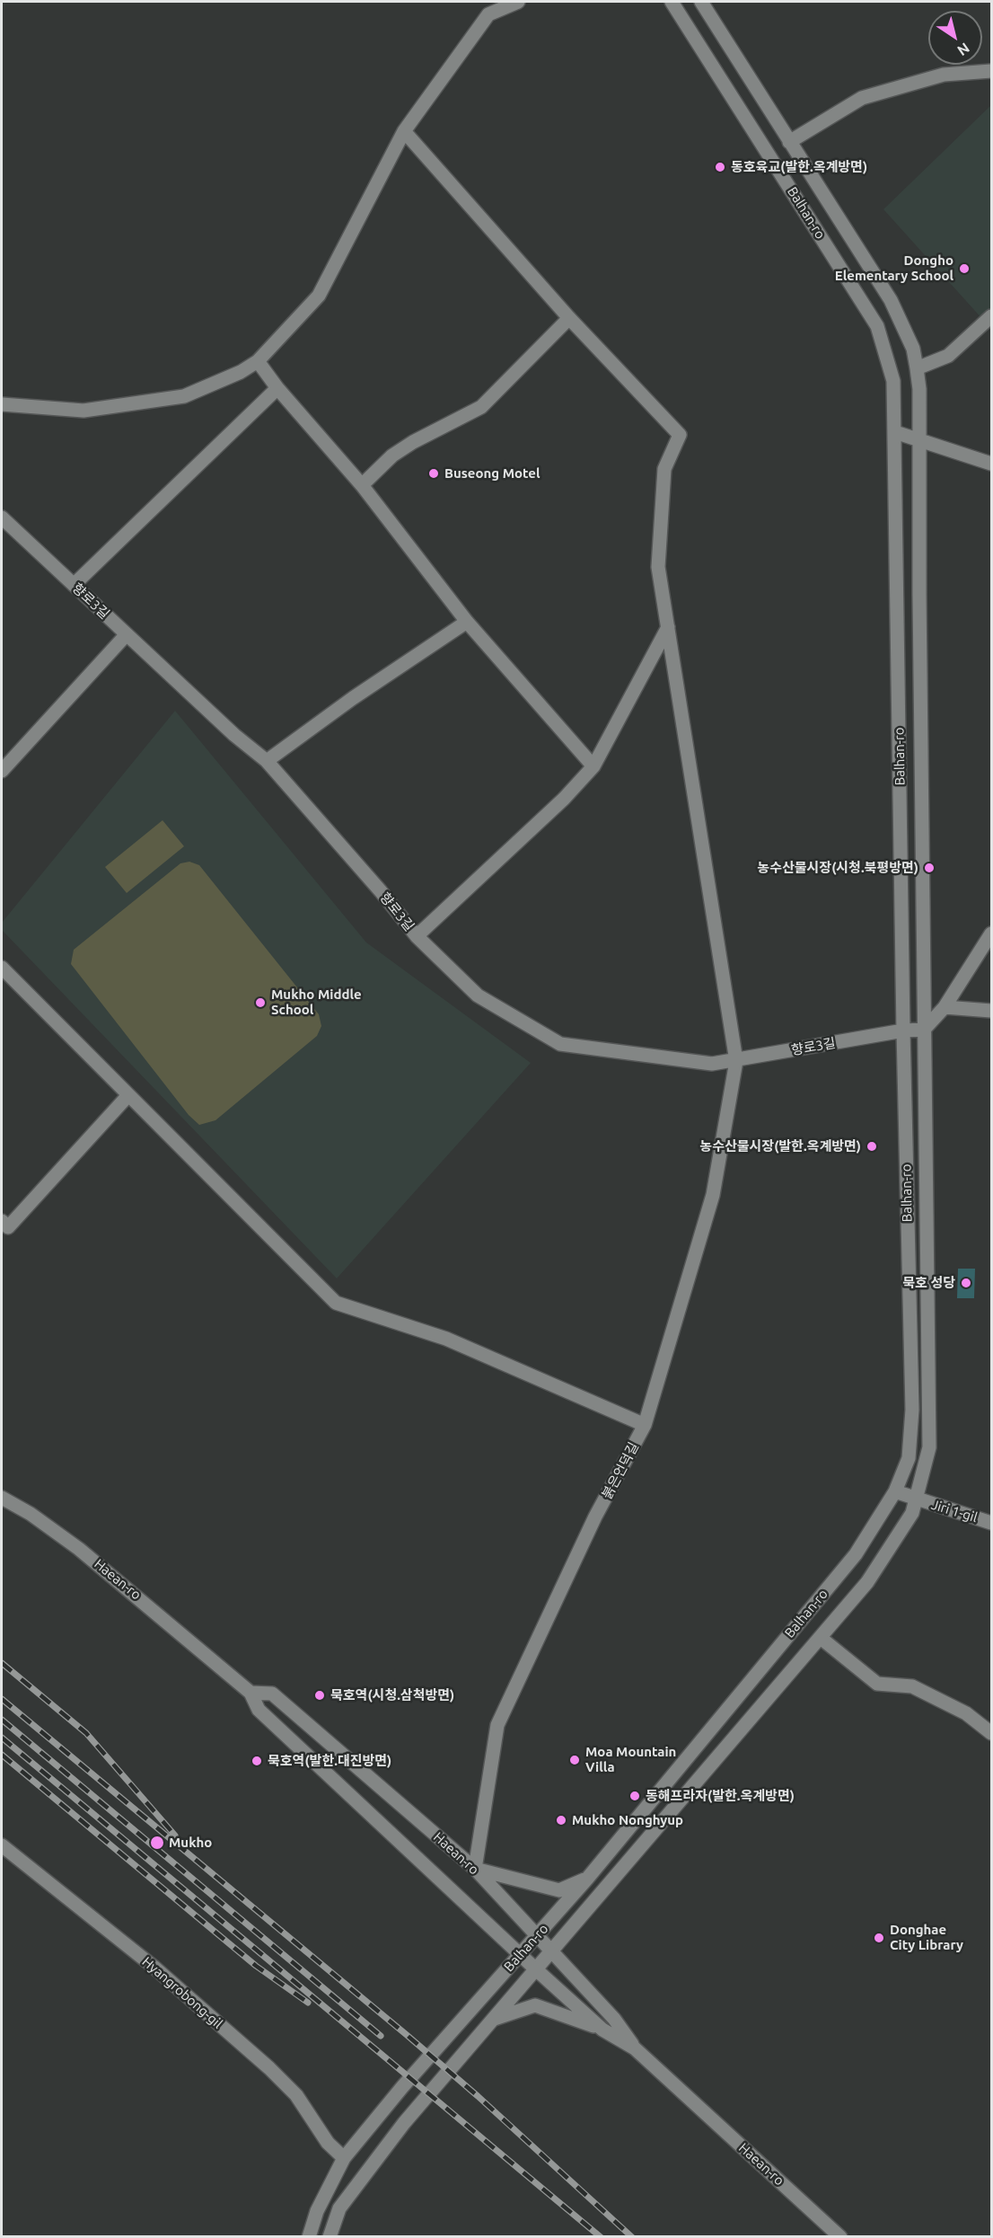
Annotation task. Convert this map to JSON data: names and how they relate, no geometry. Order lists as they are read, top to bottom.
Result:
{
  "streets": {
    "street": [
      "Balhan-ro",
      "향로3길",
      "붉은언덕길",
      "Jiri 1-gil",
      "Haean-ro",
      "Hyangrobong-gil"
    ]
  },
  "crossings": [
    ["Balhan-ro", "향로3길"],
    ["Balhan-ro", "Jiri 1-gil"],
    ["Balhan-ro", "Haean-ro"],
    ["Balhan-ro", "Hyangrobong-gil"],
    ["향로3길", "붉은언덕길"],
    ["붉은언덕길", "Haean-ro"]
  ],
  "places": [
    "동호육교(발한.옥계방면)",
    "Dongho Elementary School",
    "Buseong Motel",
    "농수산물시장(시청.북평방면)",
    "Mukho Middle School",
    "농수산물시장(발한.옥계방면)",
    "묵호 성당",
    "묵호역(시청.삼척방면)",
    "Moa Mountain Villa",
    "묵호역(발한.대진방면)",
    "동해프라자(발한.옥계방면)",
    "Mukho Nonghyup",
    "Mukho",
    "Donghae City Library"
  ],
  "north": "bottom right"
}
